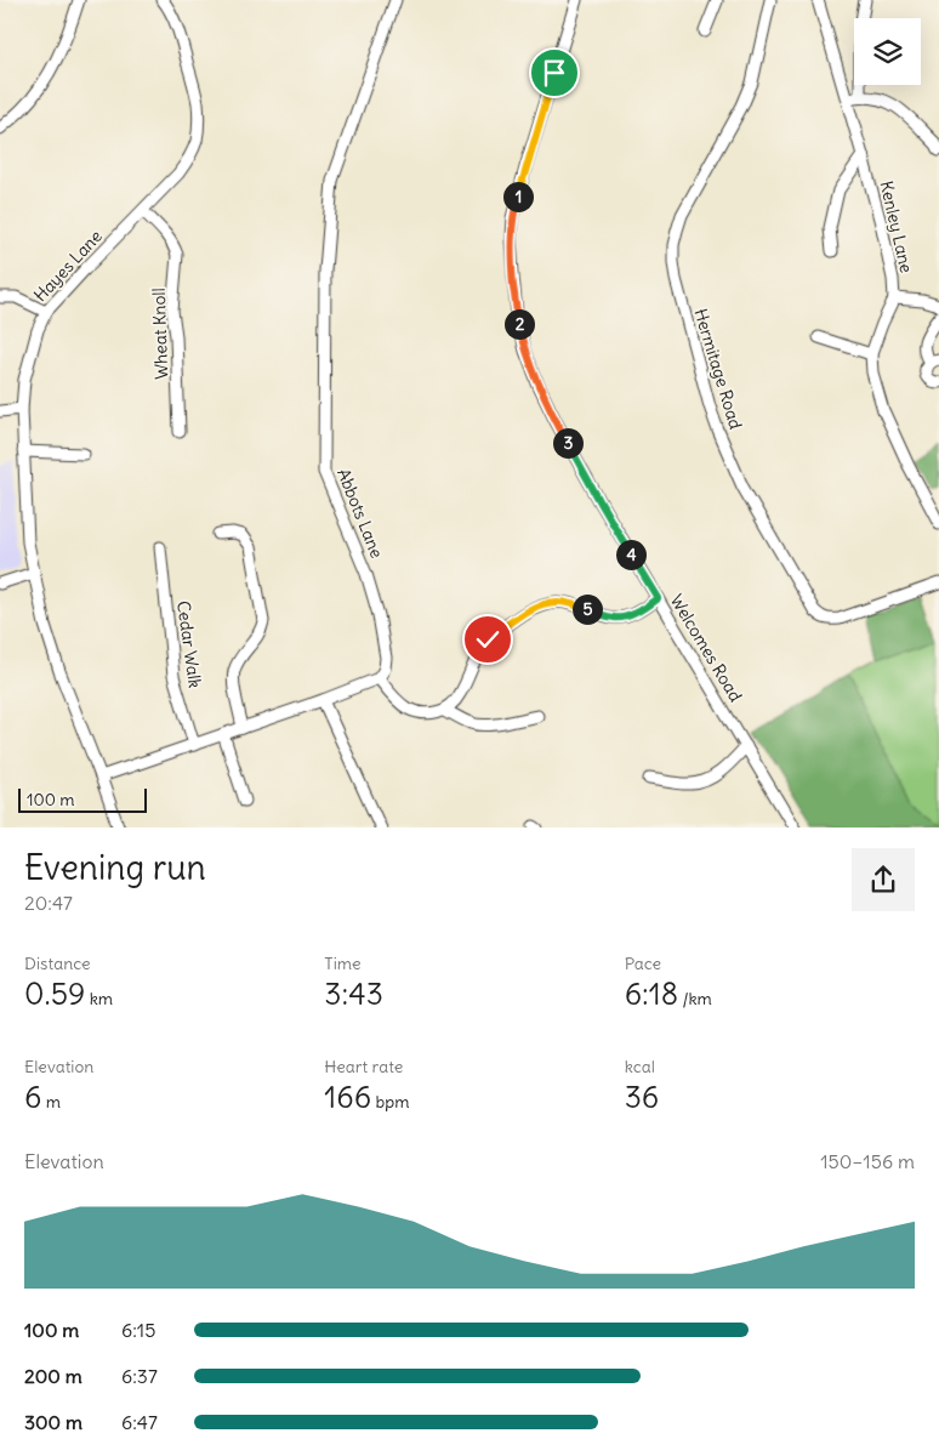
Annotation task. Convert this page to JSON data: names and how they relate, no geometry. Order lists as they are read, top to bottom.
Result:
{
  "streets": {
    "street": [
      "Kenley Lane",
      "Hayes Lane",
      "Wheat Knoll",
      "Hermitage Road",
      "Abbots Lane",
      "Cedar Walk",
      "Welcomes Road"
    ]
  },
  "crossings": [
    ["Hayes Lane", "Wheat Knoll"]
  ],
  "scale_bar": "100 m",
  "page": {
    "pins": [
      "1",
      "2",
      "3",
      "4",
      "5"
    ],
    "scale": "100 m",
    "heading": ["Evening run", "20:47"],
    "stats": [
      ["Distance", "0.59 km"],
      ["Time", "3:43"],
      ["Pace", "6:18 /km"],
      ["Elevation", "6 m"],
      ["Heart rate", "166 bpm"],
      ["kcal", "36"]
    ],
    "chart": ["Elevation", "150–156 m"],
    "list": [
      {
        "name": "100 m",
        "note": "6:15"
      },
      {
        "name": "200 m",
        "note": "6:37"
      },
      {
        "name": "300 m",
        "note": "6:47"
      }
    ]
  }
}
